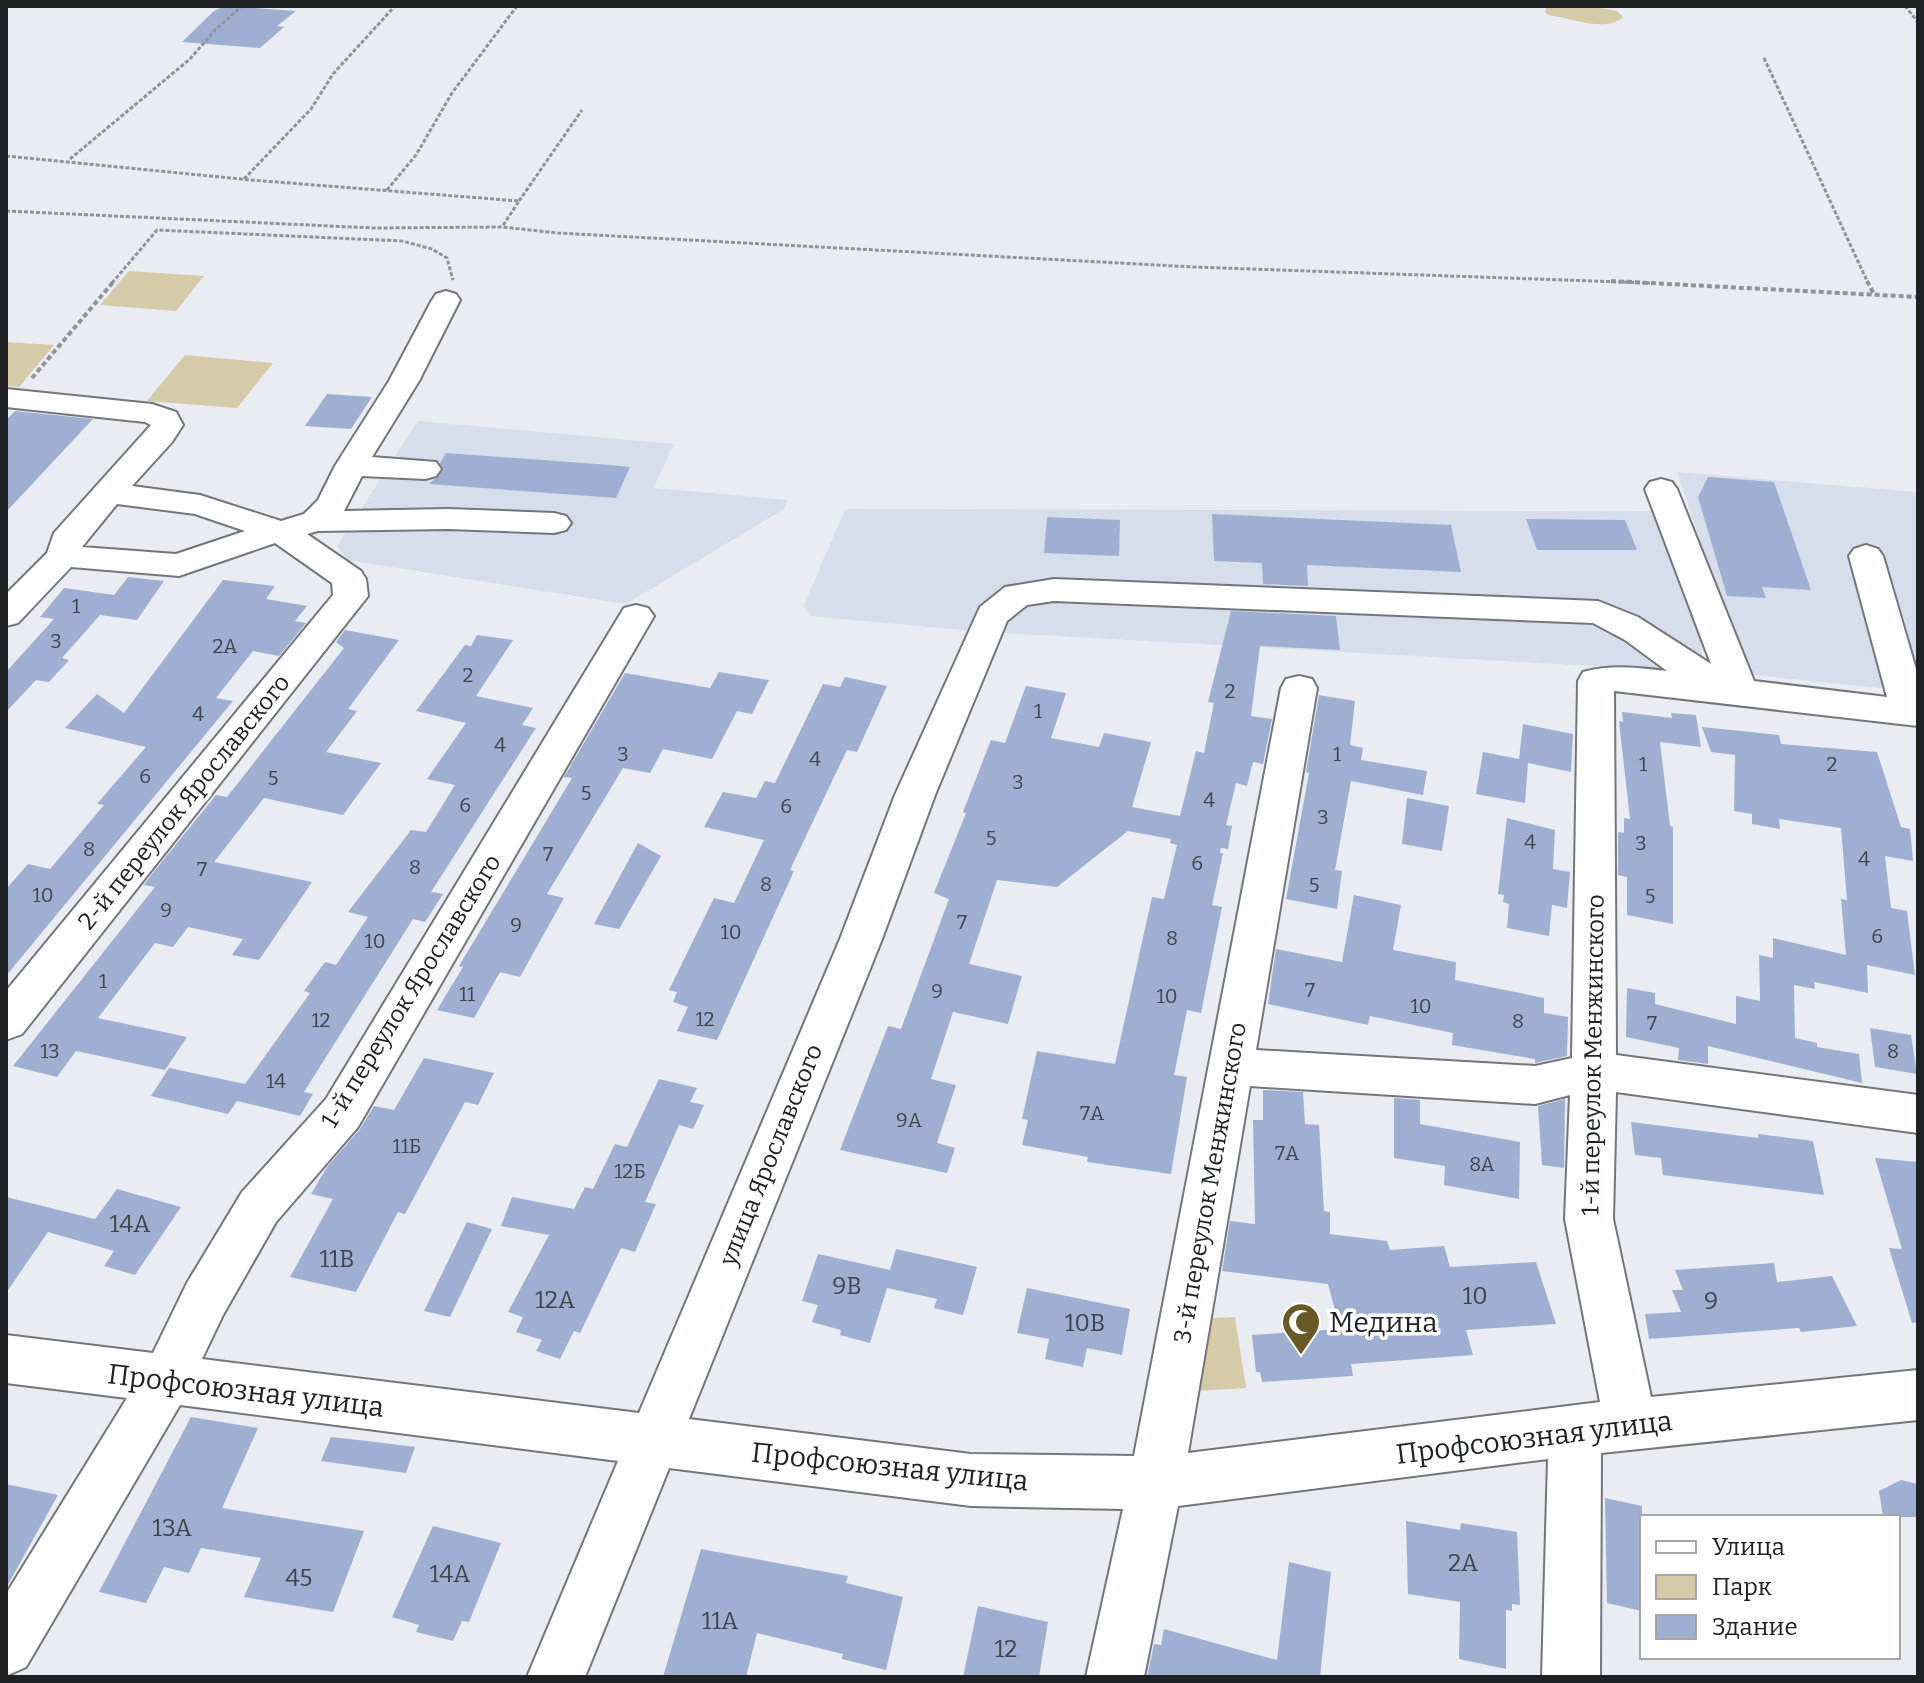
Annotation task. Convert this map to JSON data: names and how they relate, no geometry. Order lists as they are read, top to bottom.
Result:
{
  "streets": {
    "street": [
      "2-й переулок Ярославского",
      "1-й переулок Ярославского",
      "1-й переулок Менжинского",
      "улица Ярославского",
      "3-й переулок Менжинского",
      "Профсоюзная улица"
    ]
  },
  "crossings": [
    ["1-й переулок Ярославского", "Профсоюзная улица"],
    ["1-й переулок Менжинского", "улица Ярославского"],
    ["1-й переулок Менжинского", "Профсоюзная улица"],
    ["улица Ярославского", "Профсоюзная улица"],
    ["3-й переулок Менжинского", "Профсоюзная улица"]
  ],
  "places": {
    "mosque": ["Медина"]
  },
  "house_numbers": [
    "1",
    "3",
    "2А",
    "2",
    "2",
    "1",
    "4",
    "4",
    "3",
    "1",
    "4",
    "1",
    "2",
    "6",
    "5",
    "3",
    "5",
    "4",
    "6",
    "6",
    "3",
    "5",
    "4",
    "3",
    "8",
    "7",
    "4",
    "6",
    "8",
    "7",
    "8",
    "5",
    "10",
    "5",
    "9",
    "7",
    "9",
    "10",
    "6",
    "8",
    "10",
    "1",
    "7",
    "9",
    "11",
    "10",
    "10",
    "12",
    "12",
    "8",
    "7",
    "13",
    "8",
    "14",
    "7А",
    "9А",
    "11Б",
    "7А",
    "8А",
    "12Б",
    "14А",
    "11В",
    "9В",
    "10",
    "12А",
    "9",
    "10В",
    "13А",
    "2А",
    "14А",
    "45",
    "11А",
    "12"
  ],
  "legend": ["Улица", "Парк", "Здание"]
}
